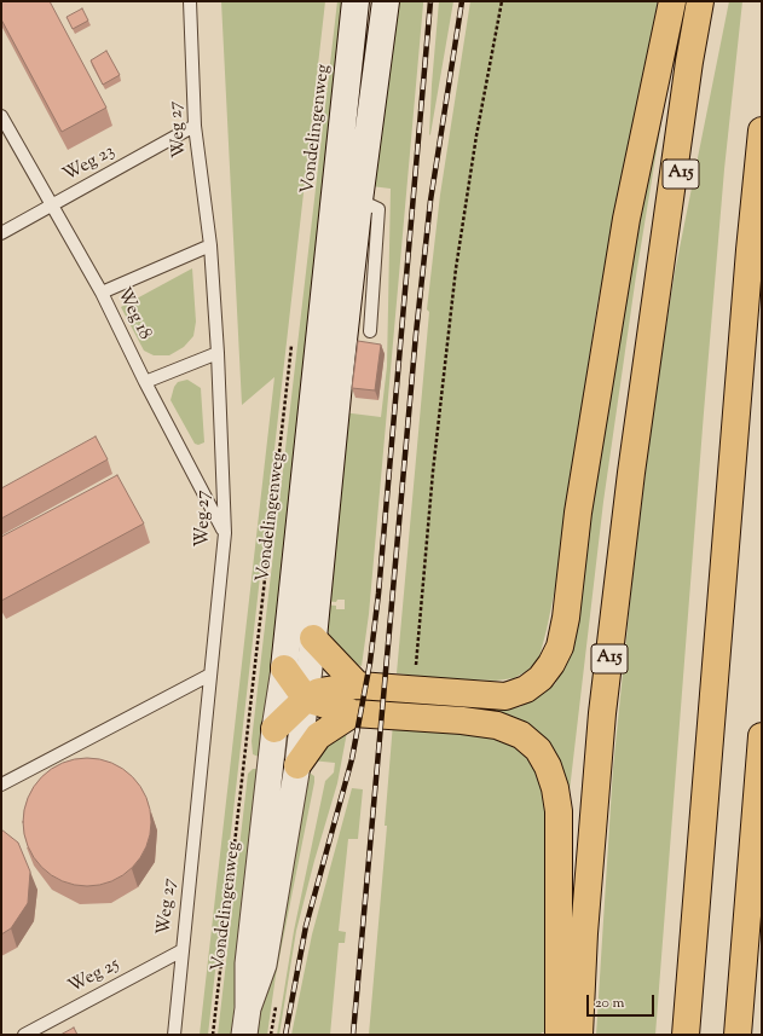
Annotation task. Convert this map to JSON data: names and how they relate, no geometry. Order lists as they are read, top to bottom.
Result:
{
  "streets": {
    "highway": ["A15"],
    "street": ["Vondelingenweg"],
    "lane": [
      "Weg 27",
      "Weg 23",
      "Weg 18",
      "Weg 25"
    ]
  },
  "crossings": [
    ["Weg 27", "Weg 23"],
    ["Weg 27", "Weg 18"],
    ["Weg 27", "Weg 25"],
    ["Vondelingenweg", "A15"],
    ["Weg 23", "Weg 18"]
  ],
  "scale_bar": "20 m"
}
